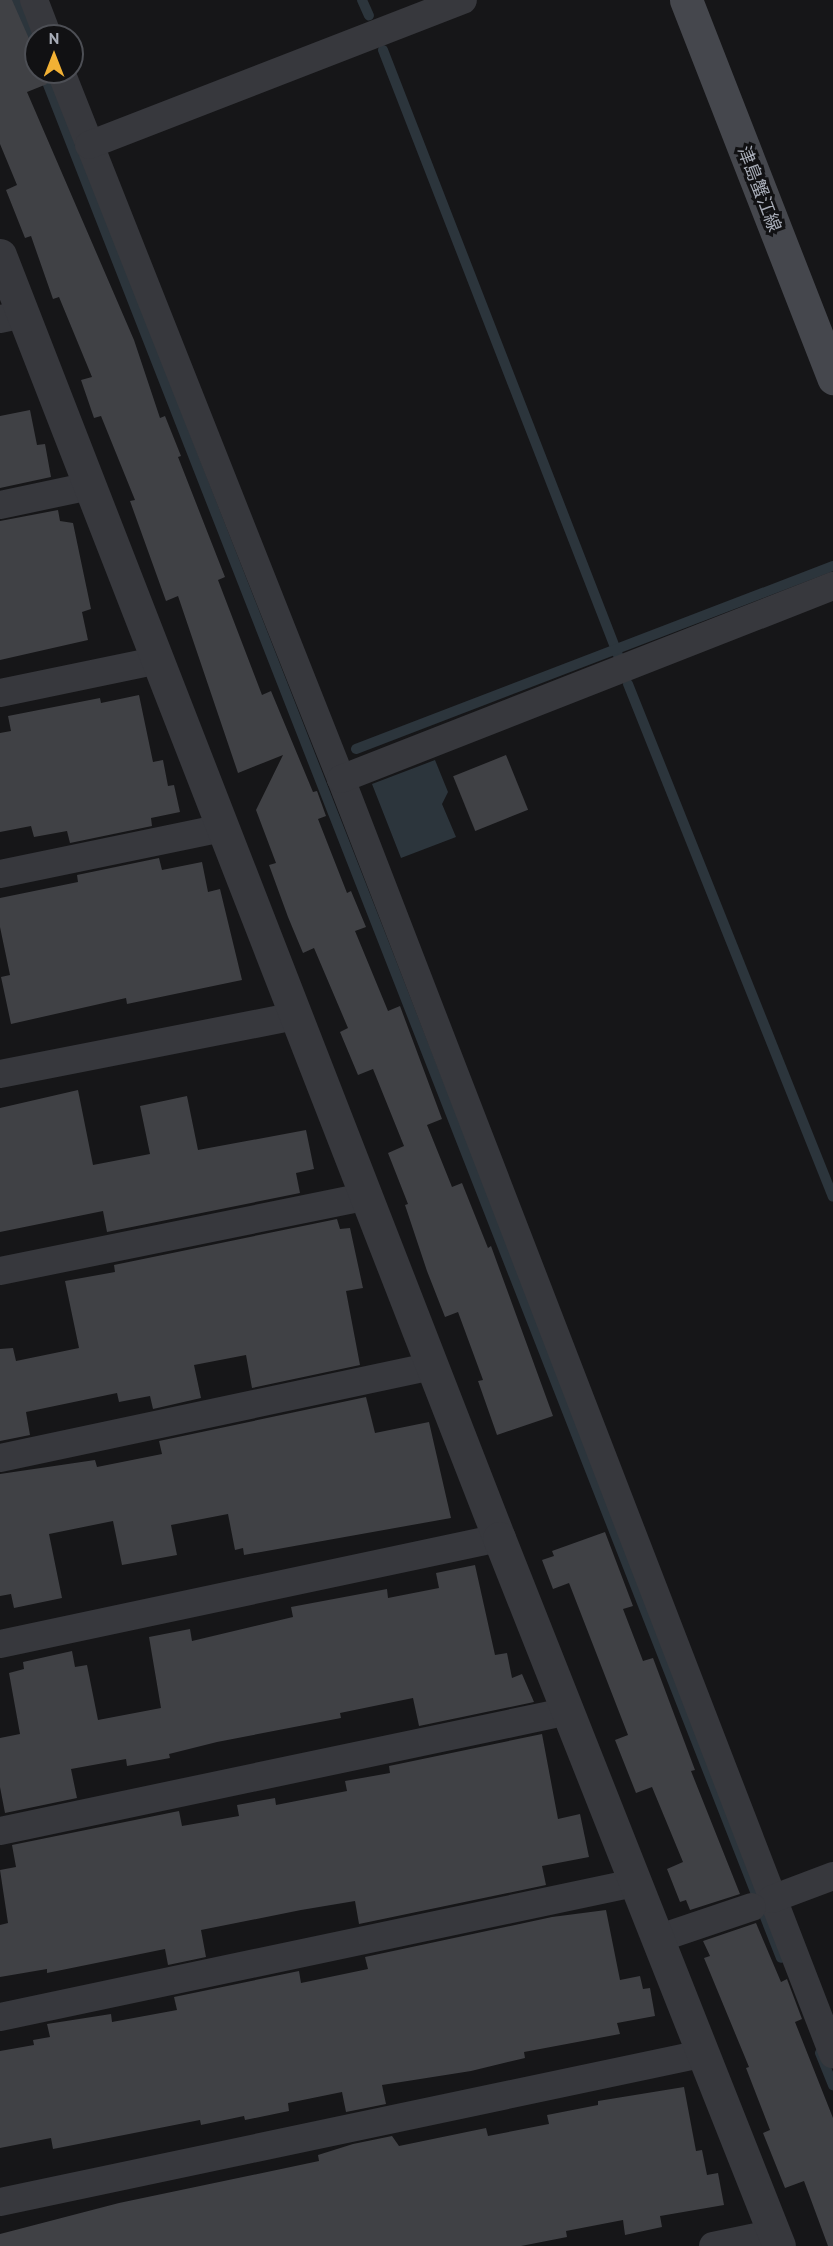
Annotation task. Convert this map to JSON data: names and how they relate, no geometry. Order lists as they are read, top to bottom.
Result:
{
  "streets": {
    "main road": ["津島蟹江線"]
  },
  "north": "top"
}
